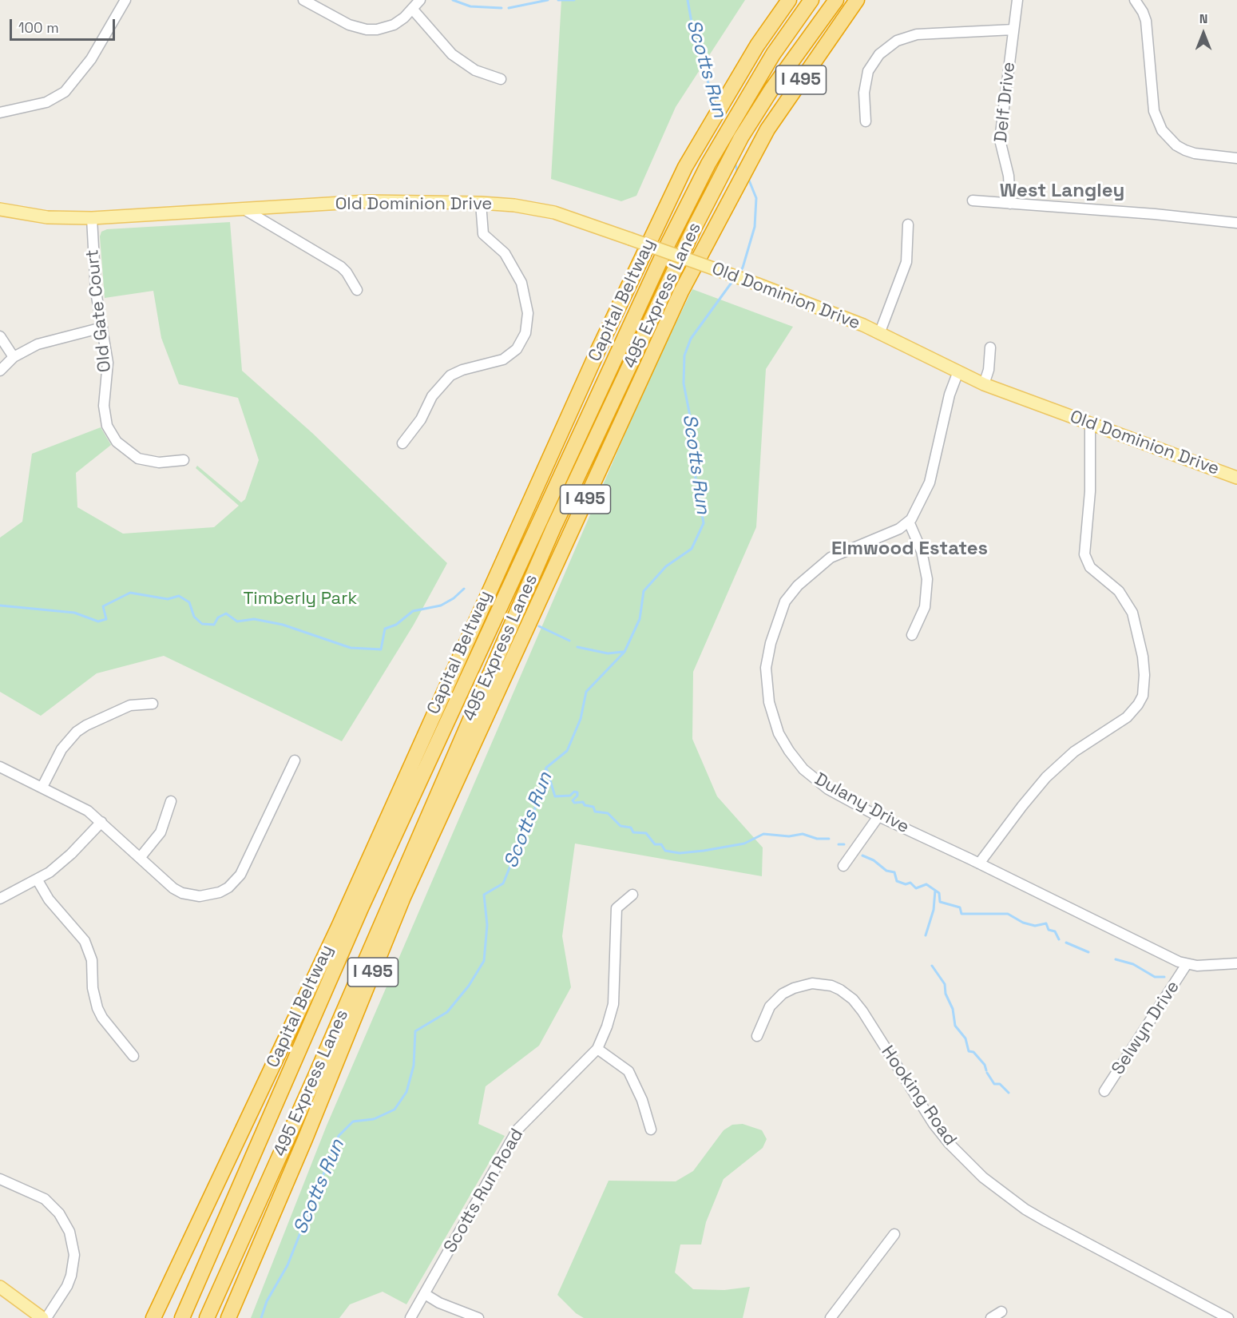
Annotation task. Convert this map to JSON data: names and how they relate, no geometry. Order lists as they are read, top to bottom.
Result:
{
  "streets": {
    "highway": ["I 495", "495 Express Lanes", "Capital Beltway"],
    "main road": ["Old Dominion Drive"],
    "street": [
      "Delf Drive",
      "Old Gate Court",
      "Dulany Drive",
      "Selwyn Drive",
      "Hooking Road",
      "Scotts Run Road"
    ]
  },
  "crossings": [
    ["Old Dominion Drive", "Old Gate Court"],
    ["Old Dominion Drive", "Dulany Drive"],
    ["Dulany Drive", "Selwyn Drive"]
  ],
  "districts": ["West Langley", "Elmwood Estates"],
  "water": ["Scotts Run"],
  "parks": ["Timberly Park"],
  "scale_bar": "100 m",
  "north": "top"
}
